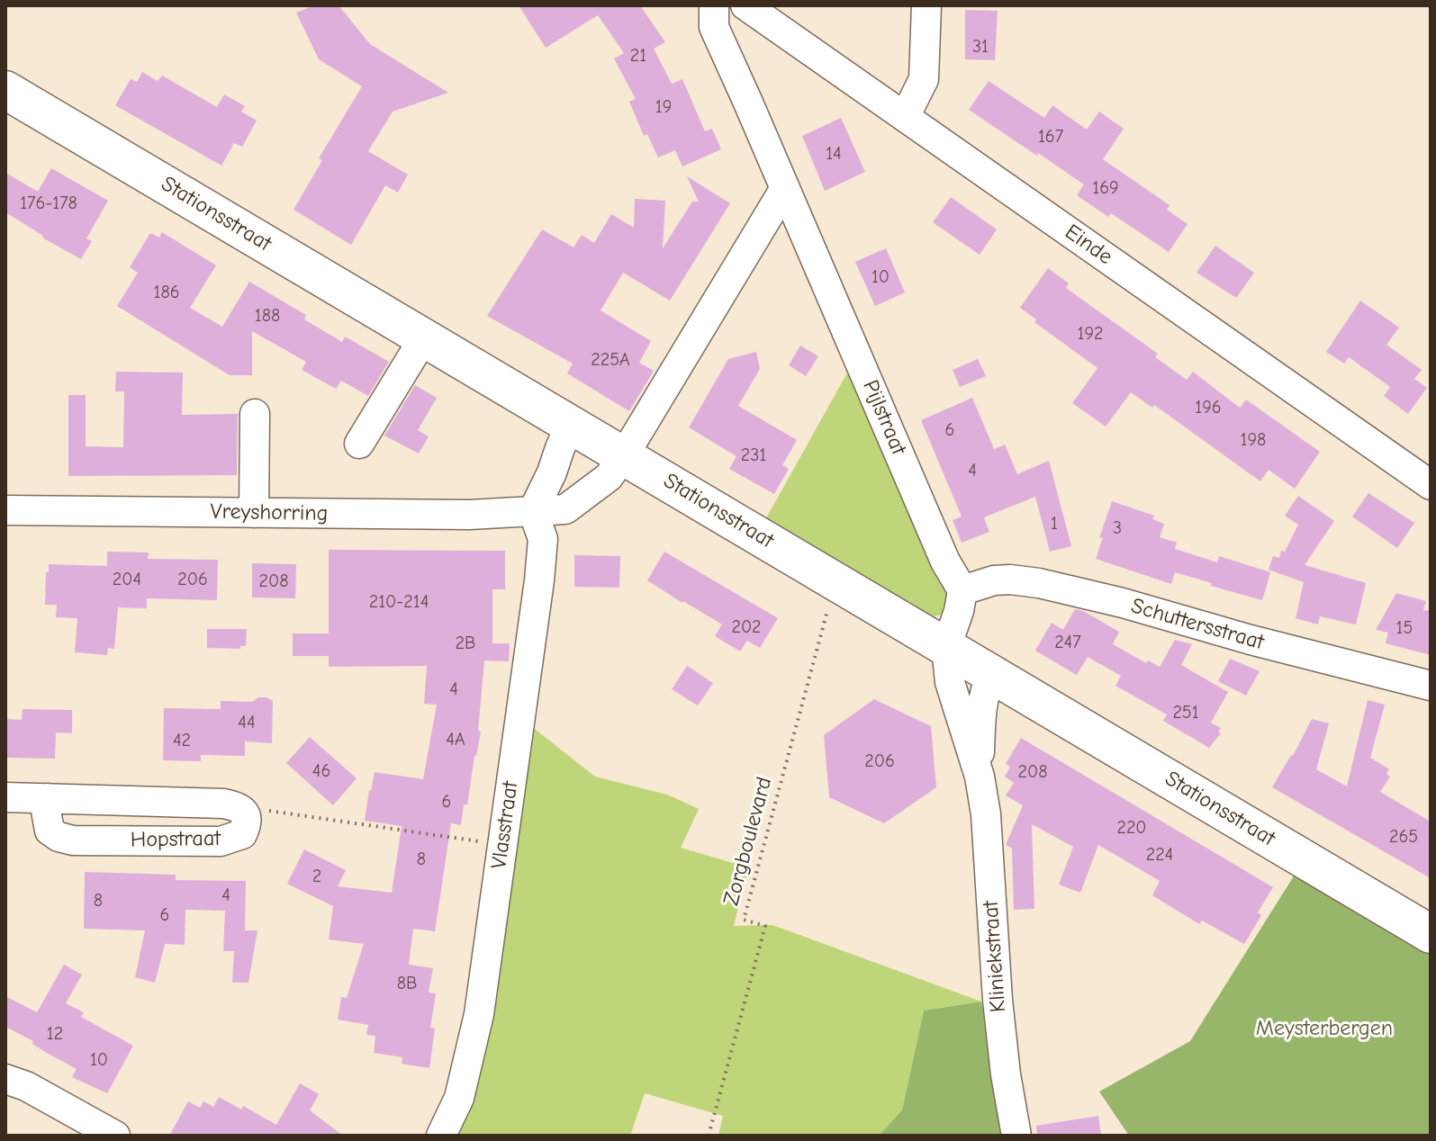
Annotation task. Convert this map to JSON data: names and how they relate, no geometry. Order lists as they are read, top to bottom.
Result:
{
  "streets": {
    "main road": ["Stationsstraat"],
    "street": [
      "Einde",
      "Pijlstraat",
      "Vreyshorring",
      "Schuttersstraat",
      "Vlasstraat",
      "Hopstraat",
      "Kliniekstraat"
    ],
    "path": ["Zorgboulevard"]
  },
  "crossings": [
    ["Stationsstraat", "Vreyshorring"],
    ["Stationsstraat", "Zorgboulevard"],
    ["Stationsstraat", "Kliniekstraat"],
    ["Pijlstraat", "Schuttersstraat"],
    ["Vreyshorring", "Vlasstraat"]
  ],
  "parks": ["Meysterbergen"],
  "house_numbers": [
    "31",
    "21",
    "19",
    "167",
    "14",
    "169",
    "176-178",
    "10",
    "186",
    "188",
    "192",
    "225A",
    "196",
    "6",
    "198",
    "231",
    "4",
    "1",
    "3",
    "204",
    "206",
    "208",
    "210-214",
    "202",
    "15",
    "247",
    "2B",
    "4",
    "251",
    "44",
    "4A",
    "42",
    "206",
    "46",
    "208",
    "6",
    "220",
    "265",
    "224",
    "8",
    "2",
    "4",
    "8",
    "6",
    "8B",
    "12",
    "10"
  ]
}
